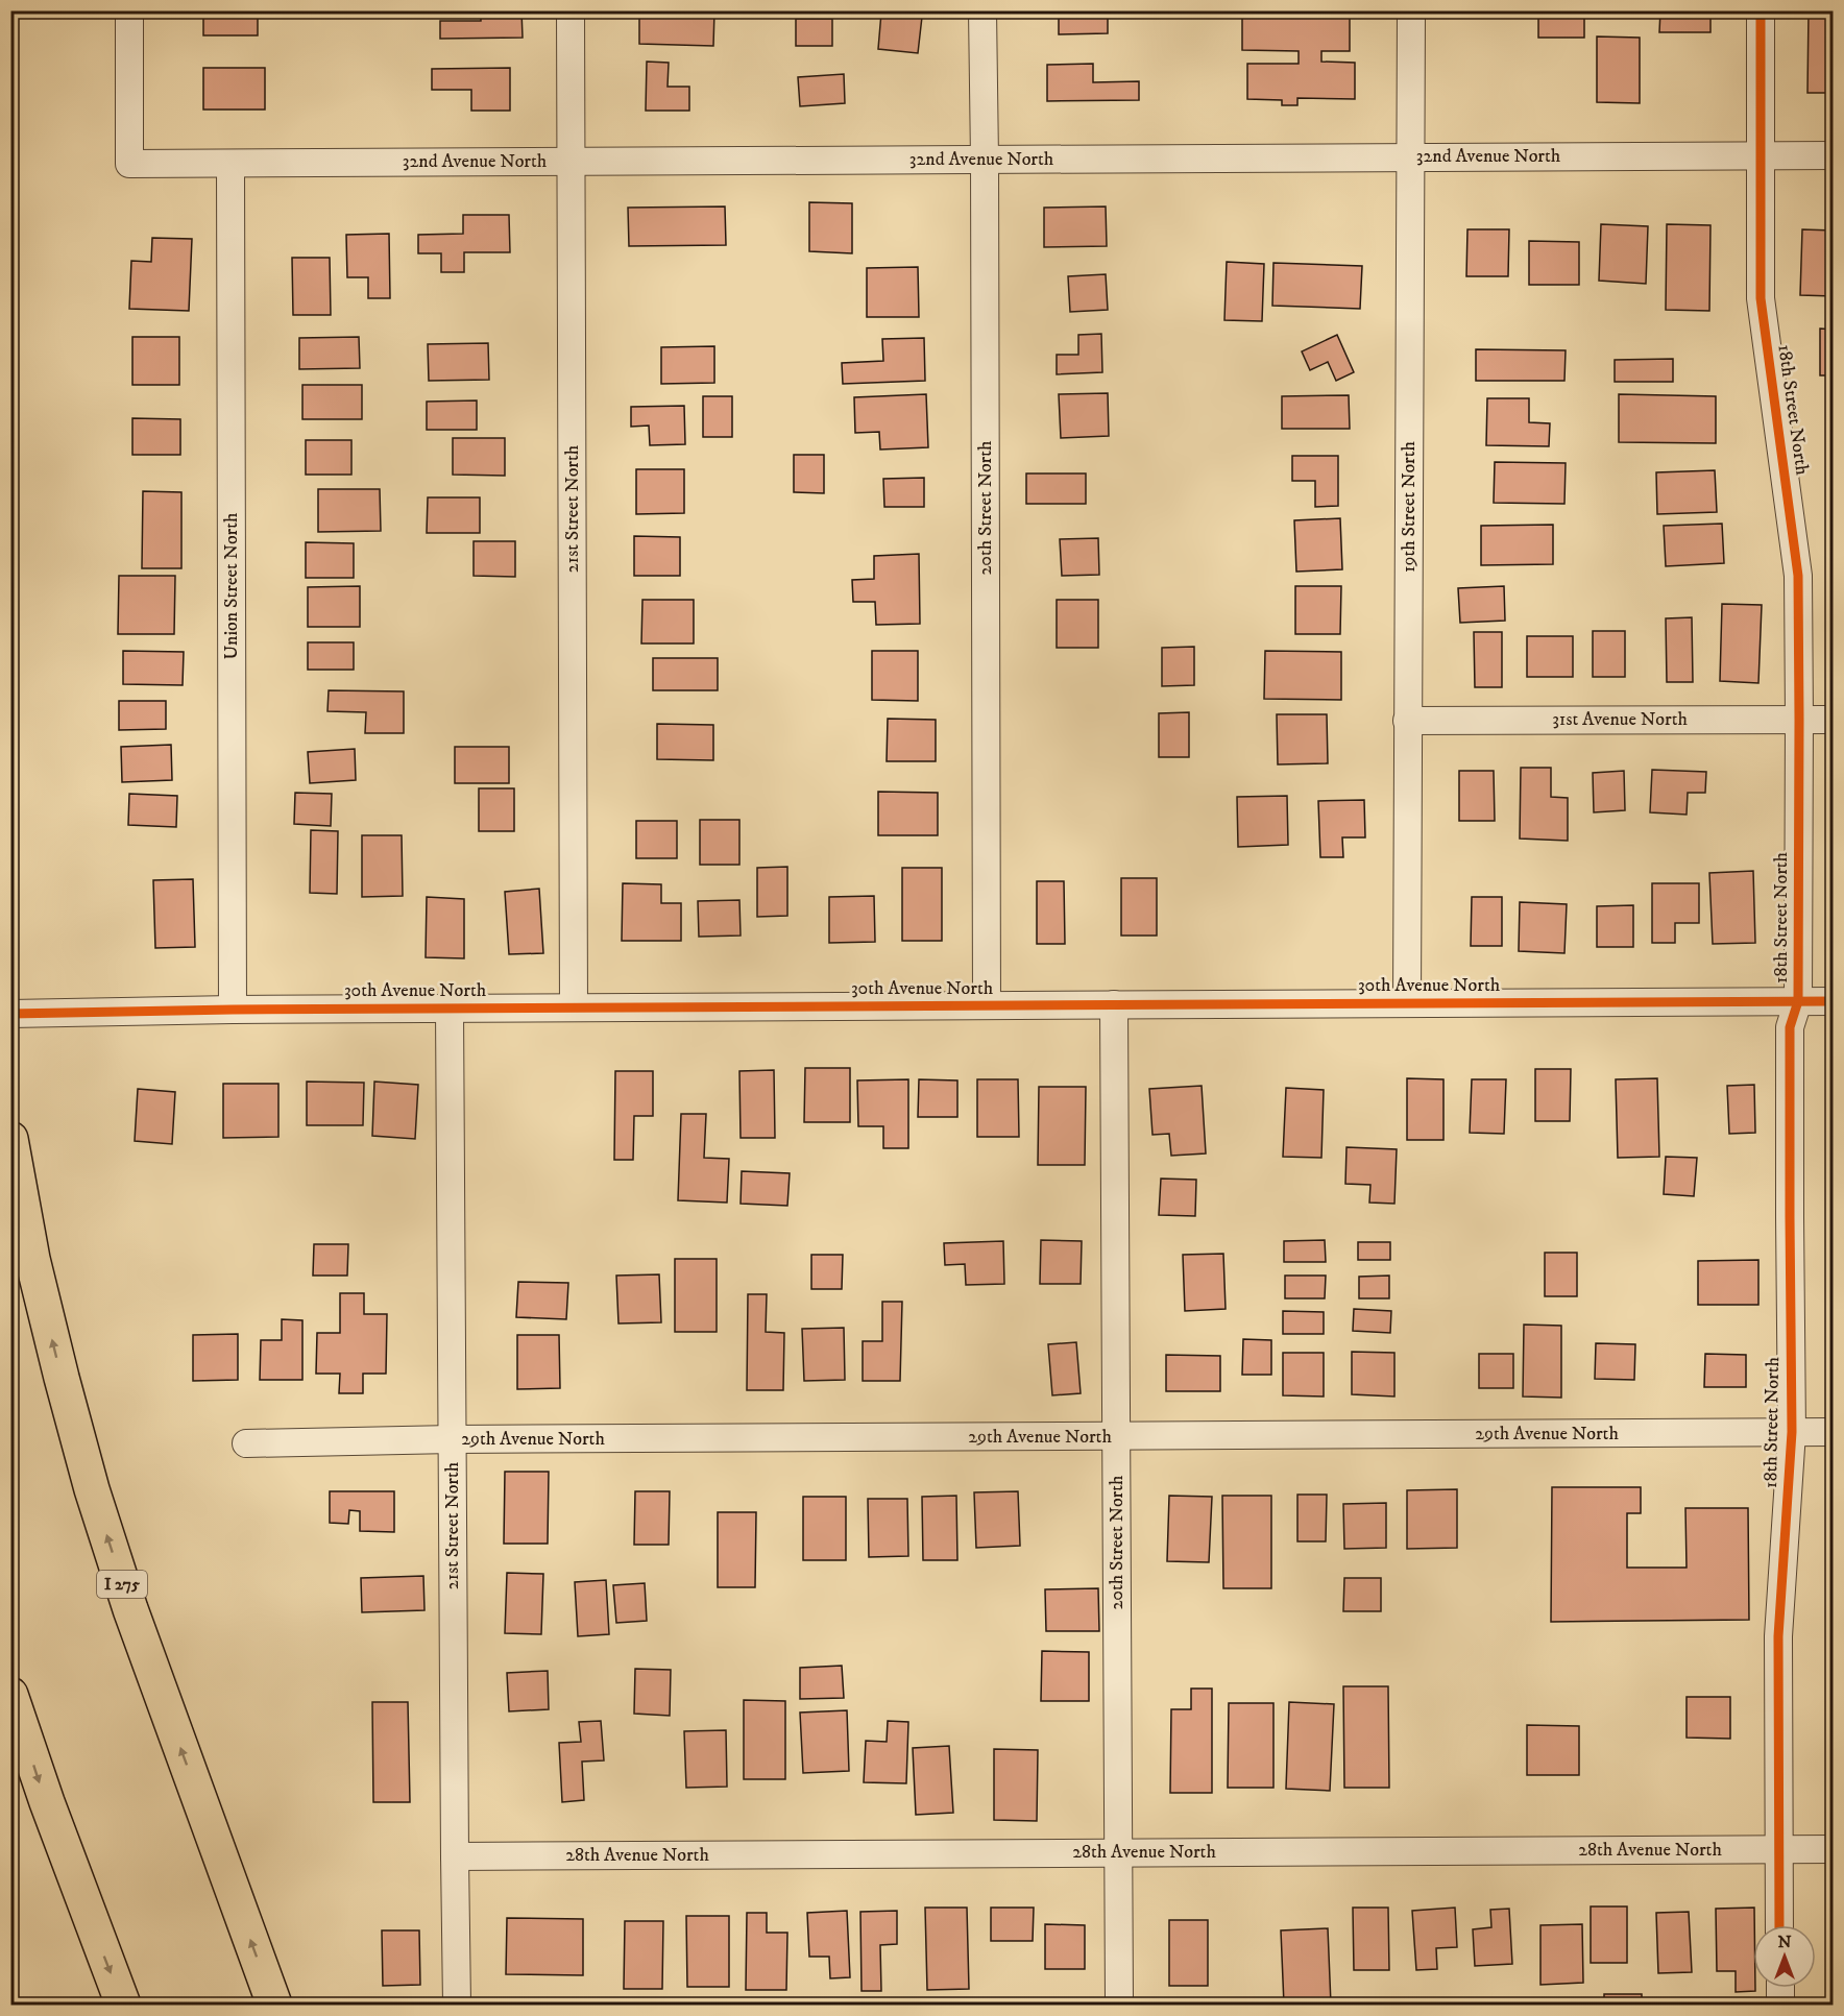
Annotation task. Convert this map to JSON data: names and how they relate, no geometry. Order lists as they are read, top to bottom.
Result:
{
  "streets": {
    "highway": ["I 275"],
    "street": [
      "32nd Avenue North",
      "18th Street North",
      "19th Street North",
      "20th Street North",
      "21st Street North",
      "Union Street North",
      "31st Avenue North",
      "30th Avenue North",
      "29th Avenue North",
      "28th Avenue North"
    ]
  },
  "crossings": [
    ["32nd Avenue North", "18th Street North"],
    ["32nd Avenue North", "19th Street North"],
    ["32nd Avenue North", "20th Street North"],
    ["32nd Avenue North", "21st Street North"],
    ["32nd Avenue North", "Union Street North"],
    ["18th Street North", "31st Avenue North"],
    ["18th Street North", "30th Avenue North"],
    ["18th Street North", "29th Avenue North"],
    ["18th Street North", "28th Avenue North"],
    ["19th Street North", "31st Avenue North"],
    ["19th Street North", "30th Avenue North"],
    ["20th Street North", "30th Avenue North"],
    ["20th Street North", "29th Avenue North"],
    ["20th Street North", "28th Avenue North"],
    ["21st Street North", "30th Avenue North"],
    ["21st Street North", "29th Avenue North"],
    ["21st Street North", "28th Avenue North"],
    ["Union Street North", "30th Avenue North"]
  ],
  "north": "top"
}
